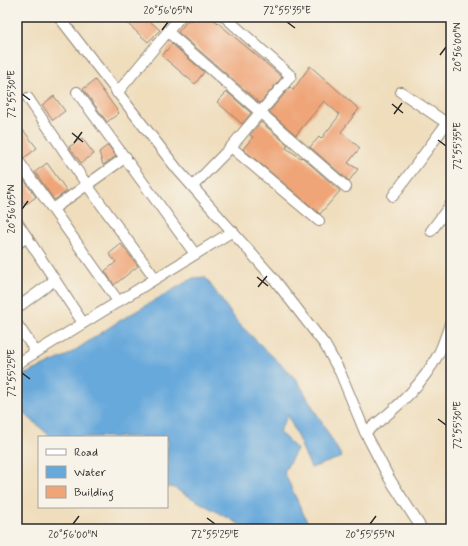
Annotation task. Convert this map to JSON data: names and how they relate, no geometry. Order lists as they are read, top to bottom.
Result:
{
  "legend": ["Road", "Water", "Building"],
  "coordinates": [
    "20°56'05\"N",
    "72°55'35\"E",
    "20°56'00\"N",
    "72°55'30\"E",
    "72°55'25\"E",
    "20°55'55\"N"
  ]
}
